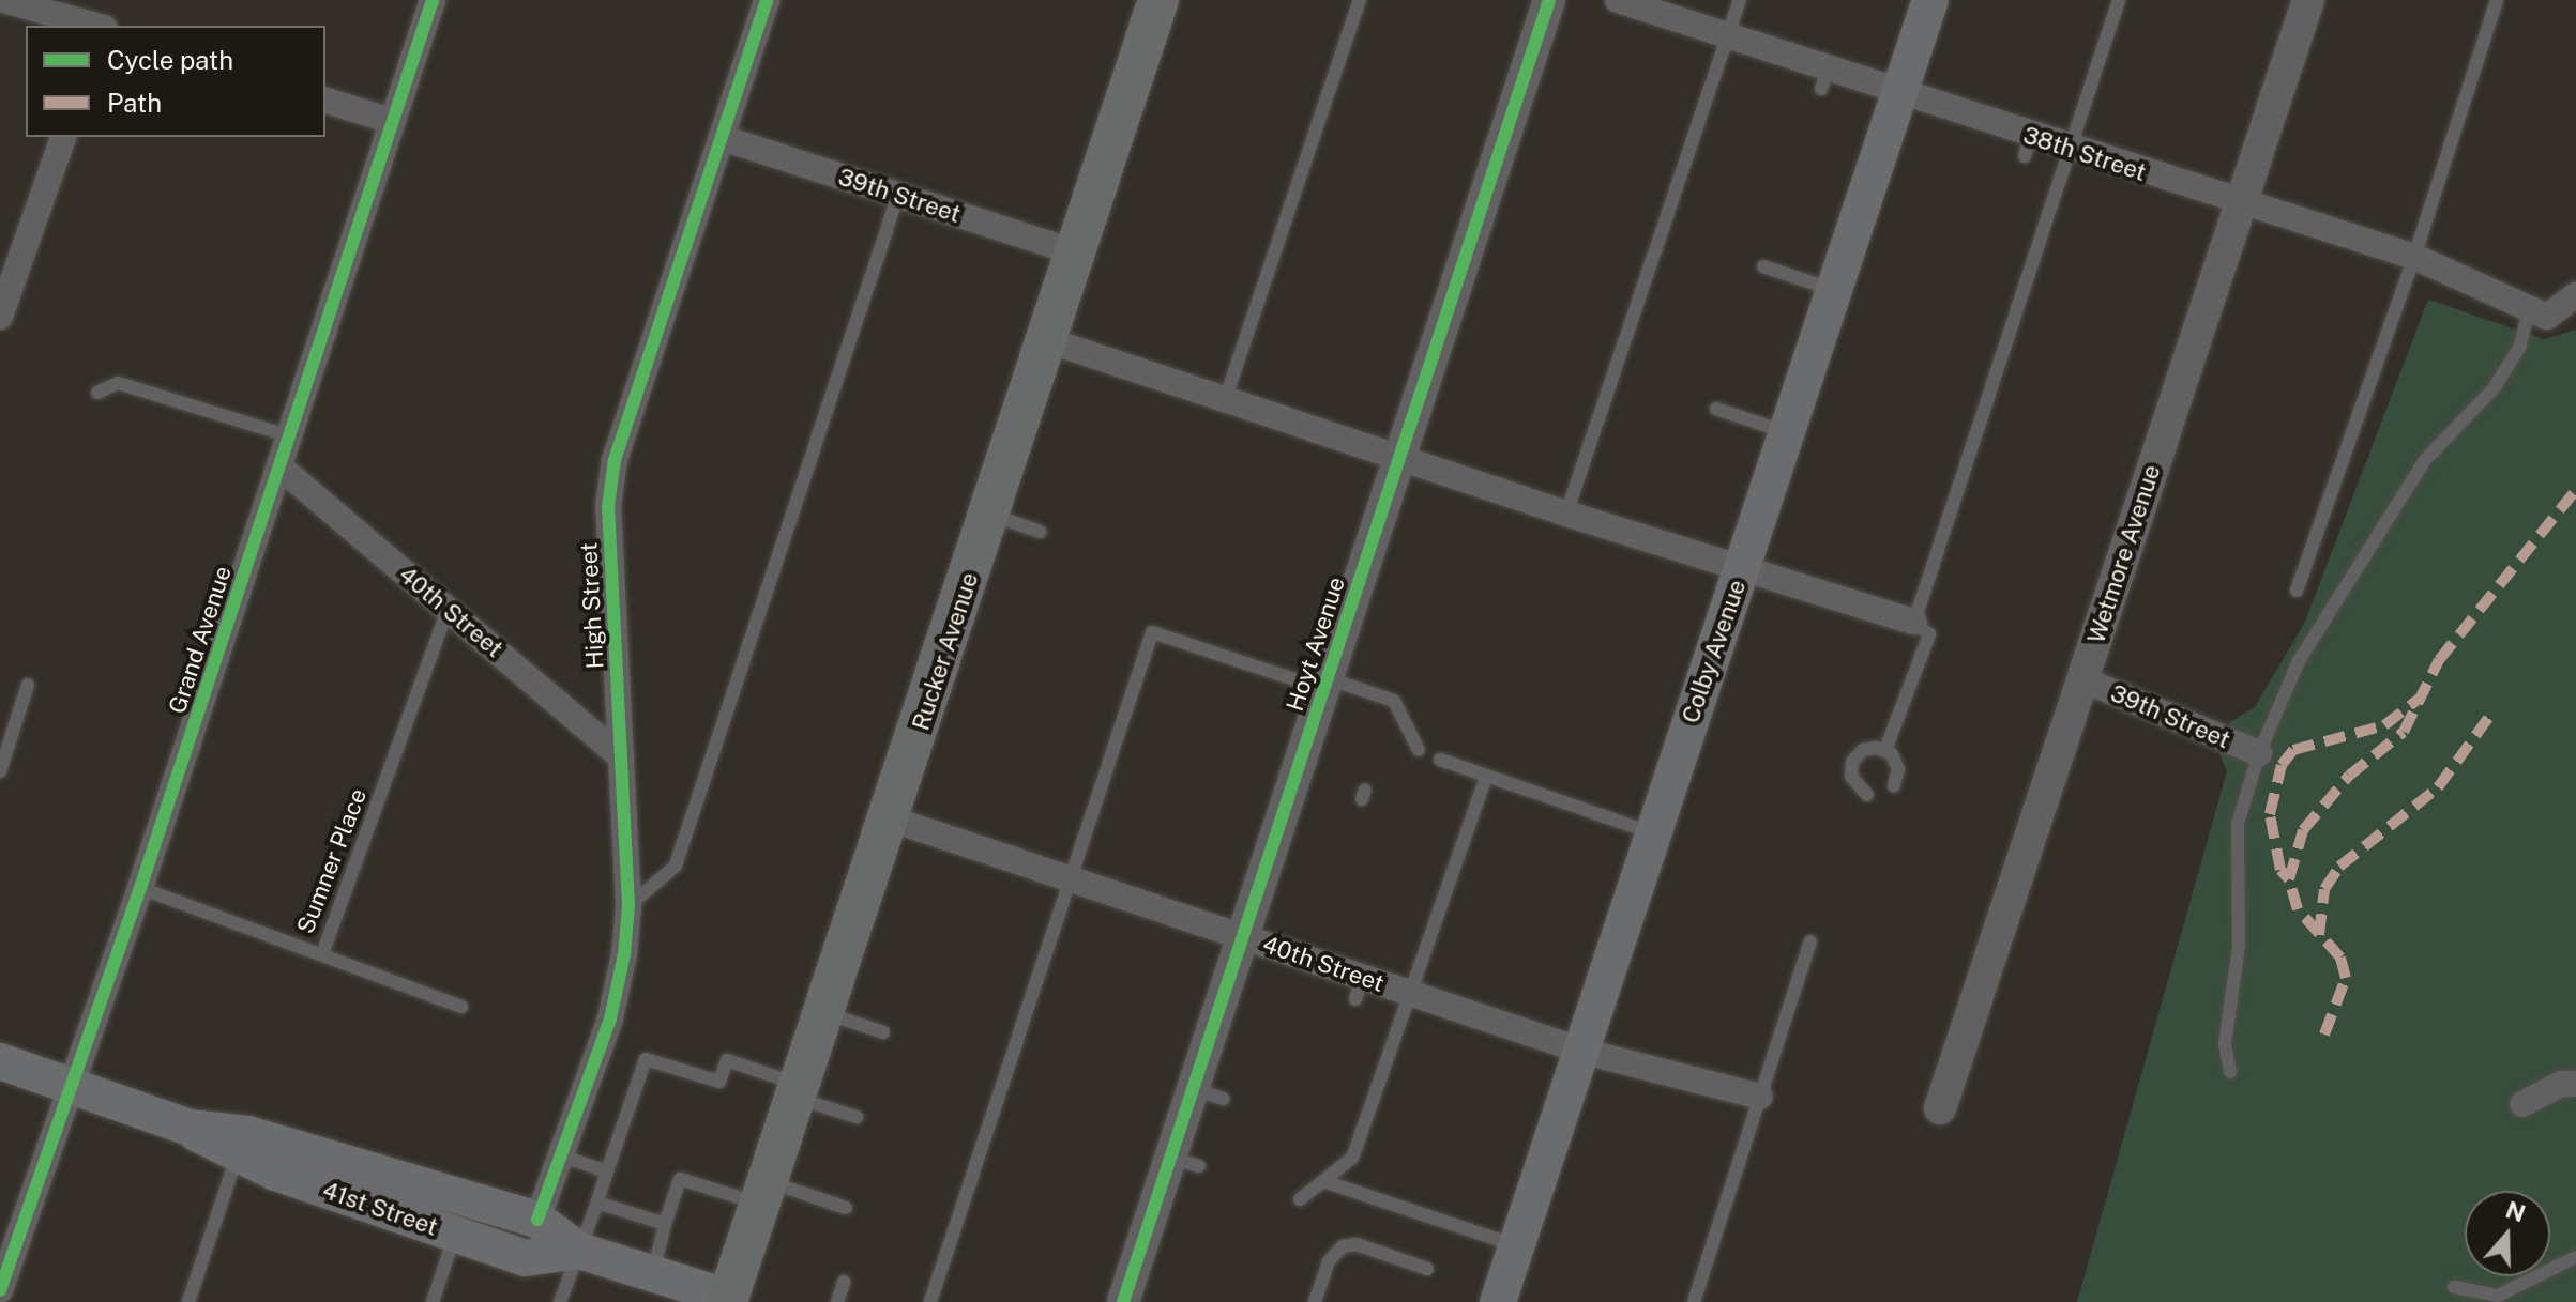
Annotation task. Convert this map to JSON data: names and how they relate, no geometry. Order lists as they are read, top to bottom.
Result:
{
  "streets": {
    "main road": ["Rucker Avenue", "Colby Avenue", "41st Street"],
    "street": [
      "38th Street",
      "39th Street",
      "Wetmore Avenue",
      "High Street",
      "40th Street",
      "Grand Avenue",
      "Hoyt Avenue"
    ],
    "lane": ["Sumner Place"]
  },
  "crossings": [
    ["38th Street", "Wetmore Avenue"],
    ["38th Street", "Colby Avenue"],
    ["39th Street", "Wetmore Avenue"],
    ["39th Street", "High Street"],
    ["39th Street", "Rucker Avenue"],
    ["High Street", "40th Street"],
    ["High Street", "41st Street"],
    ["40th Street", "Grand Avenue"],
    ["40th Street", "Hoyt Avenue"],
    ["40th Street", "Rucker Avenue"],
    ["40th Street", "Colby Avenue"],
    ["40th Street", "Sumner Place"],
    ["Grand Avenue", "Sumner Place"],
    ["Grand Avenue", "41st Street"],
    ["Rucker Avenue", "41st Street"]
  ],
  "legend": ["Cycle path", "Path"],
  "north": "top"
}
